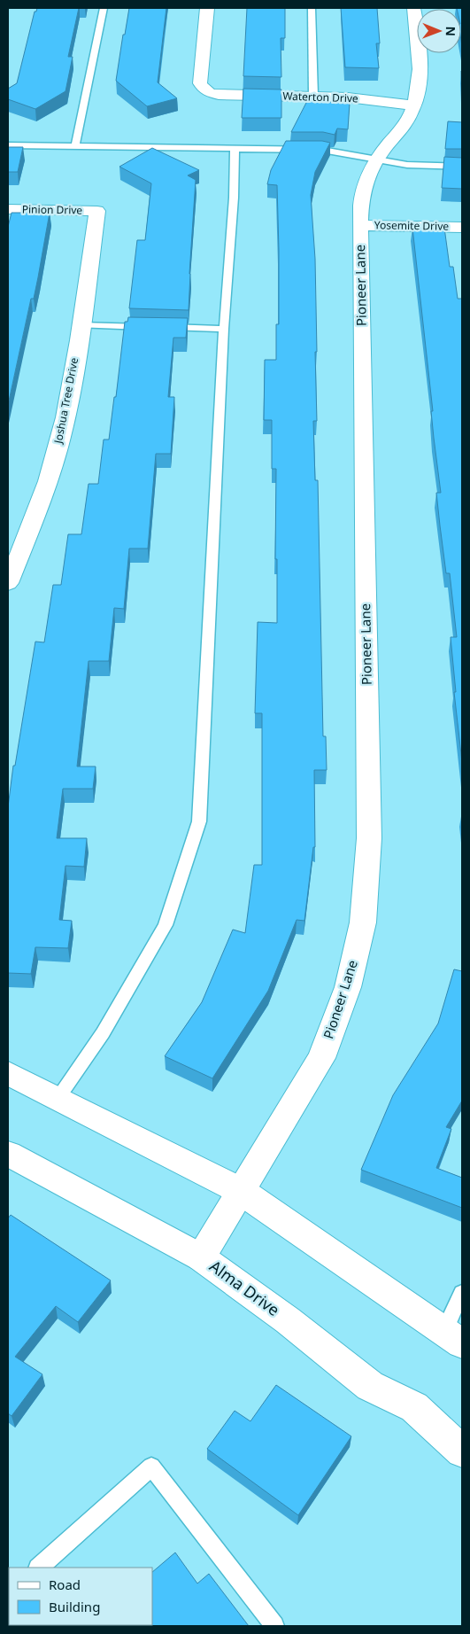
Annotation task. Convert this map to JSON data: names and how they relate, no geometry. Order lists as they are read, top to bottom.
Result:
{
  "streets": {
    "street": [
      "Waterton Drive",
      "Pinion Drive",
      "Yosemite Drive",
      "Pioneer Lane",
      "Joshua Tree Drive",
      "Alma Drive"
    ]
  },
  "crossings": [
    ["Waterton Drive", "Pioneer Lane"],
    ["Pinion Drive", "Joshua Tree Drive"],
    ["Yosemite Drive", "Pioneer Lane"],
    ["Pioneer Lane", "Alma Drive"]
  ],
  "legend": ["Road", "Building"],
  "north": "right"
}
